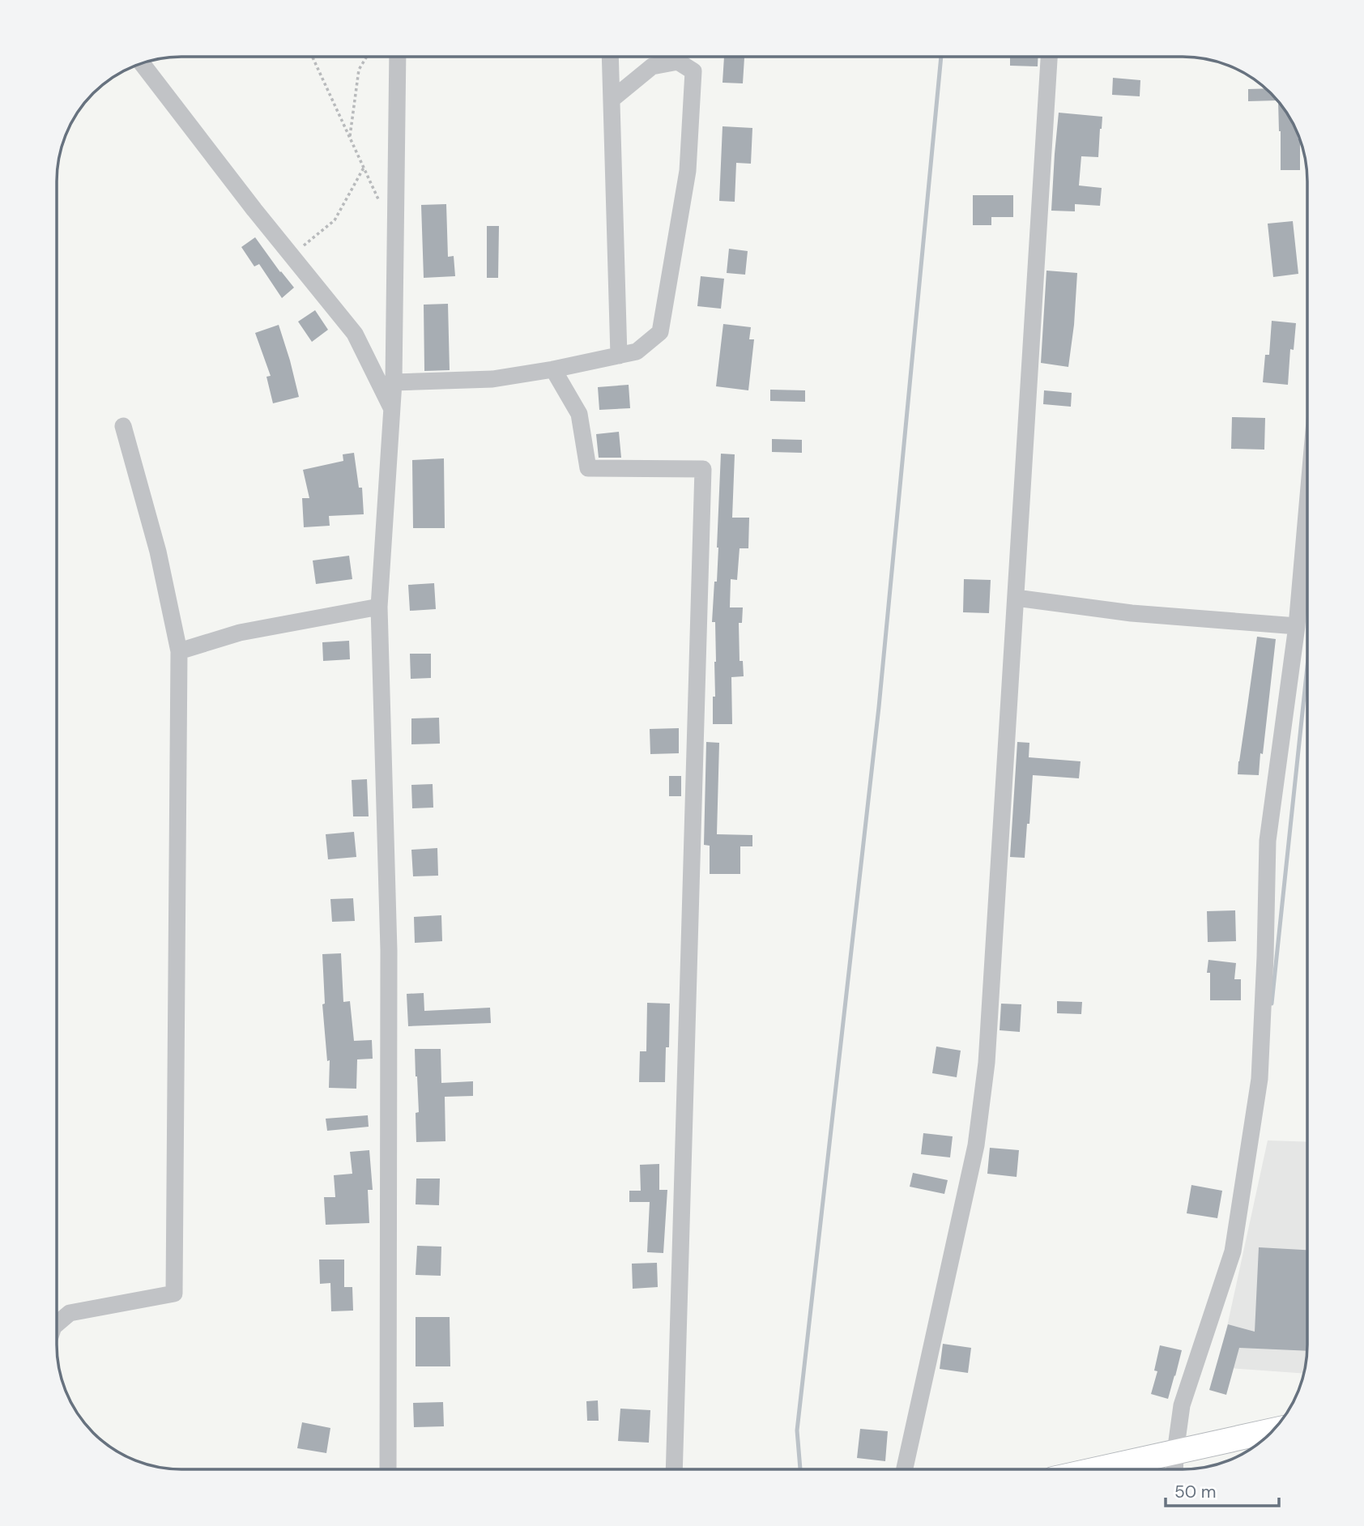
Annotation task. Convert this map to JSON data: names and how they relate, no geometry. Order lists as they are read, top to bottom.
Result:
{
  "scale_bar": "50 m"
}
